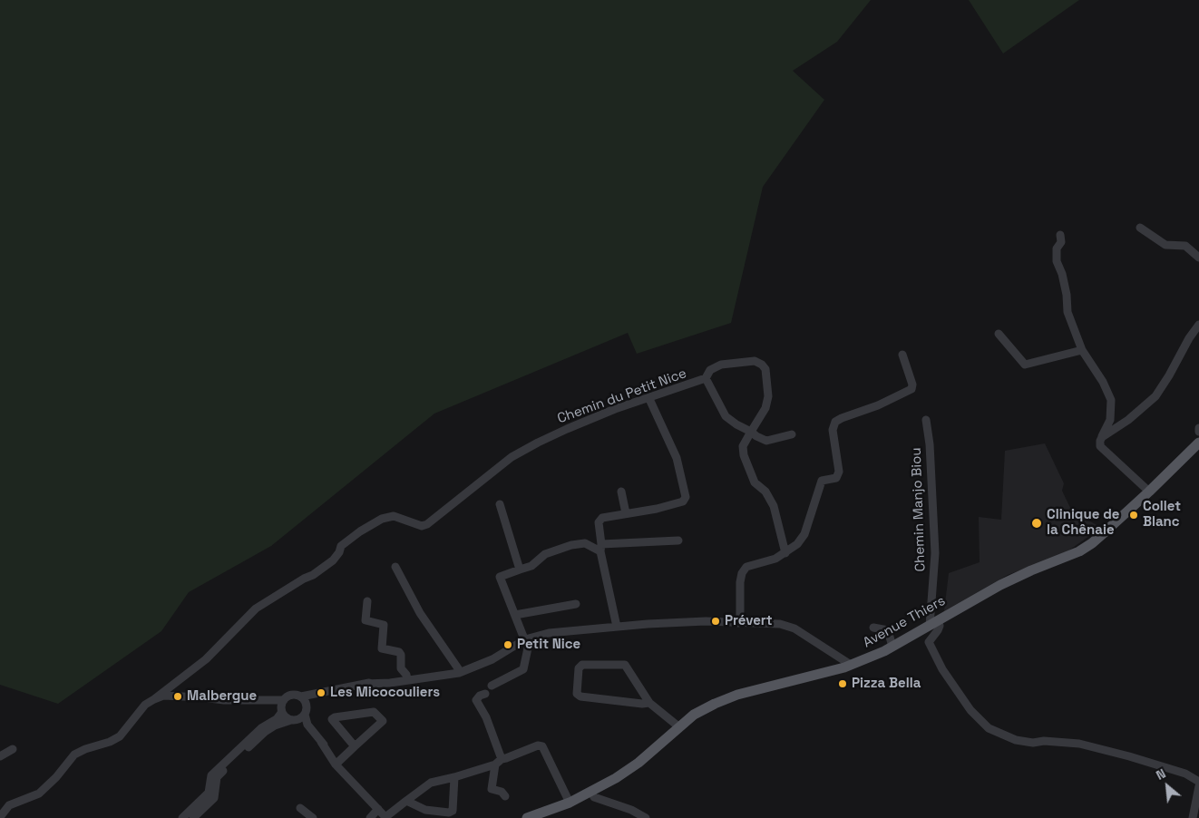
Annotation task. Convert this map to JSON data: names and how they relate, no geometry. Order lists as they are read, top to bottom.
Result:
{
  "streets": {
    "main road": ["Avenue Thiers"],
    "street": ["Chemin du Petit Nice", "Chemin Manjo Biou"]
  },
  "crossings": [
    ["Chemin Manjo Biou", "Avenue Thiers"]
  ],
  "places": [
    "Collet Blanc",
    "Clinique de la Chênaie",
    "Prévert",
    "Petit Nice",
    "Pizza Bella",
    "Les Micocouliers",
    "Malbergue"
  ],
  "north": "top left"
}
